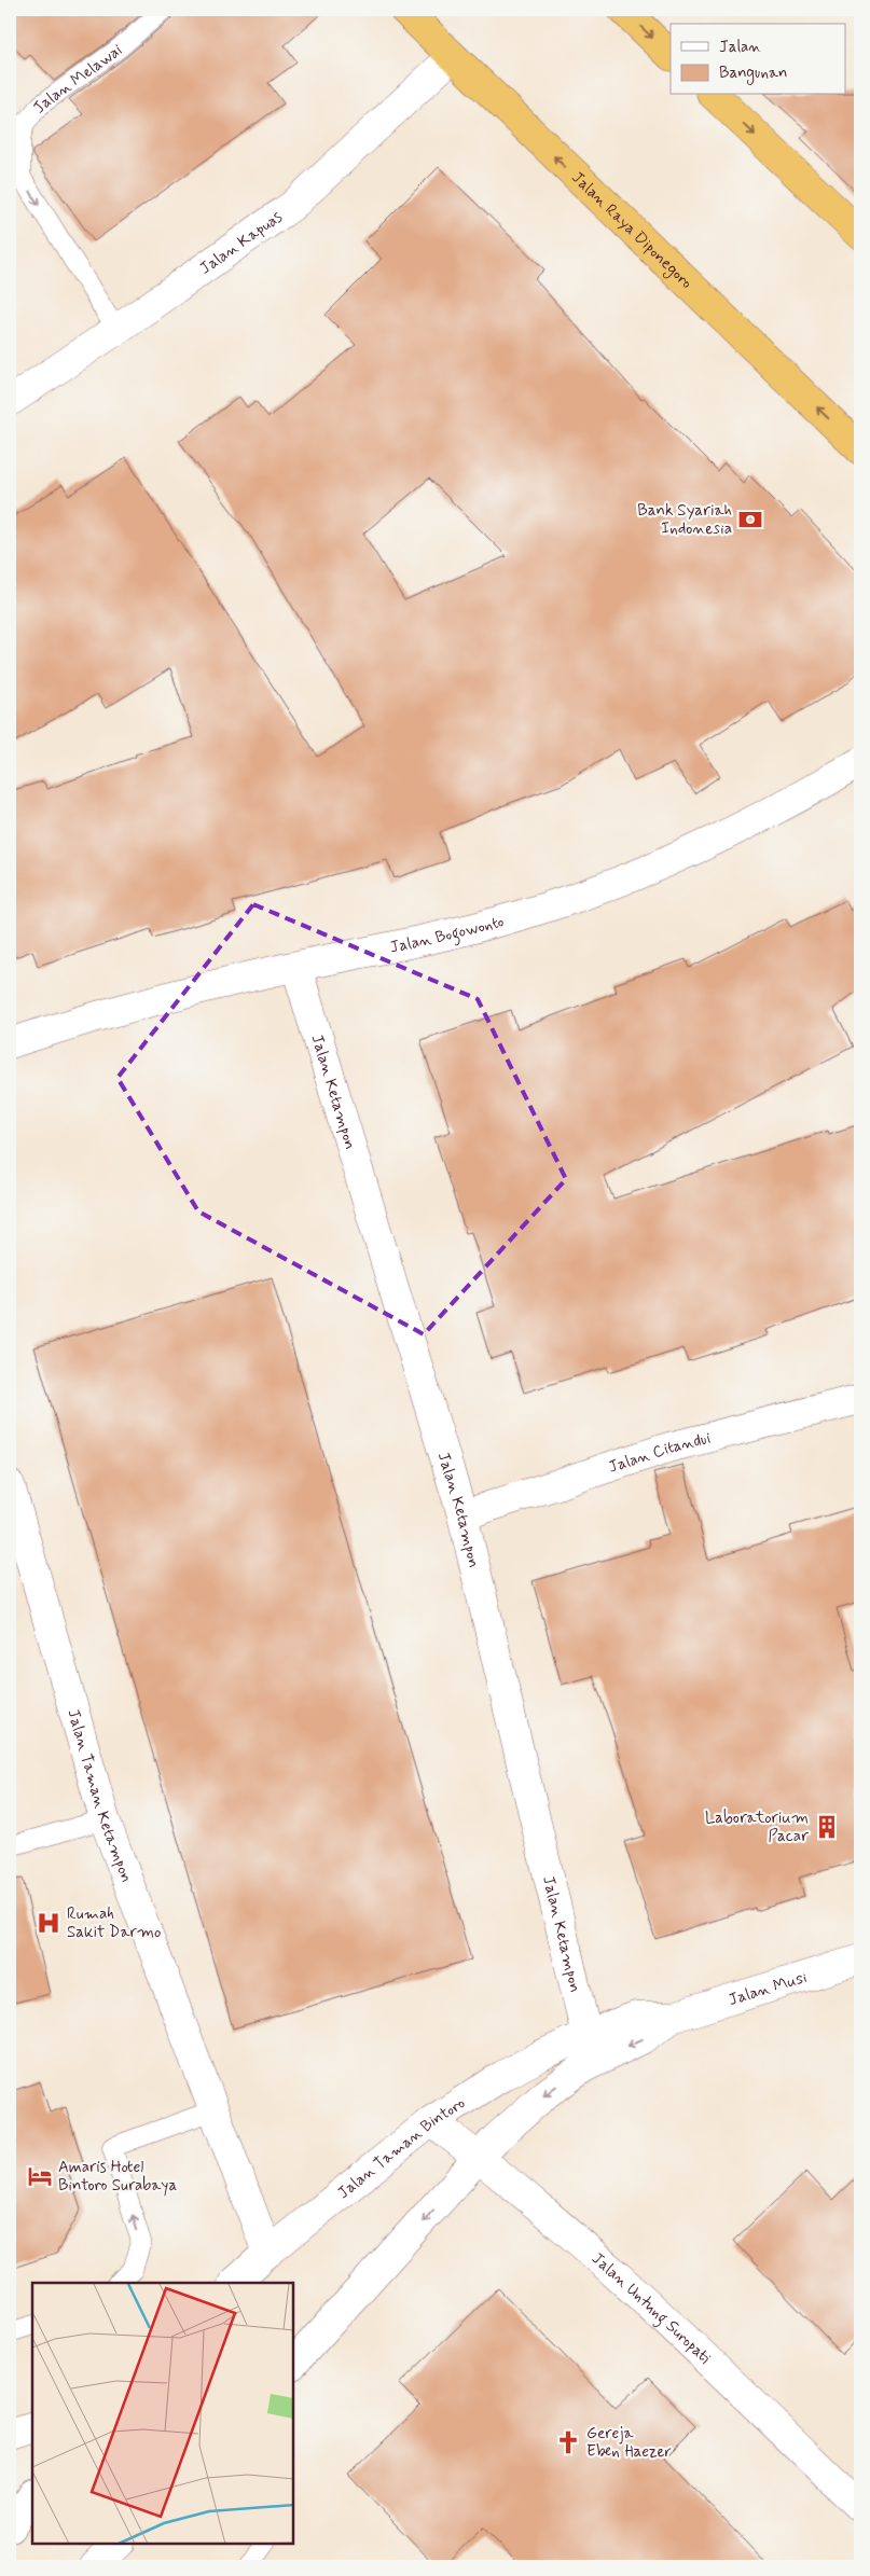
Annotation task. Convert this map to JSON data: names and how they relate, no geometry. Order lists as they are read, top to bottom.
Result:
{
  "streets": {
    "highway": ["Jalan Raya Diponegoro"],
    "street": [
      "Jalan Kapuas",
      "Jalan Bogowonto",
      "Jalan Ketampon",
      "Jalan Citandui",
      "Jalan Taman Ketampon",
      "Jalan Musi",
      "Jalan Taman Bintoro",
      "Jalan Untung Suropati"
    ],
    "lane": ["Jalan Melawai"]
  },
  "crossings": [
    ["Jalan Melawai", "Jalan Kapuas"],
    ["Jalan Raya Diponegoro", "Jalan Kapuas"],
    ["Jalan Bogowonto", "Jalan Ketampon"],
    ["Jalan Ketampon", "Jalan Citandui"],
    ["Jalan Ketampon", "Jalan Musi"],
    ["Jalan Ketampon", "Jalan Taman Bintoro"],
    ["Jalan Taman Ketampon", "Jalan Taman Bintoro"],
    ["Jalan Musi", "Jalan Taman Bintoro"],
    ["Jalan Taman Bintoro", "Jalan Untung Suropati"]
  ],
  "places": {
    "bank": ["Bank Syariah Indonesia"],
    "building": ["Laboratorium Pacar"],
    "hospital": ["Rumah Sakit Darmo"],
    "hotel": ["Amaris Hotel Bintoro Surabaya"],
    "church": ["Gereja Eben Haezer"]
  },
  "legend": ["Jalan", "Bangunan"]
}
